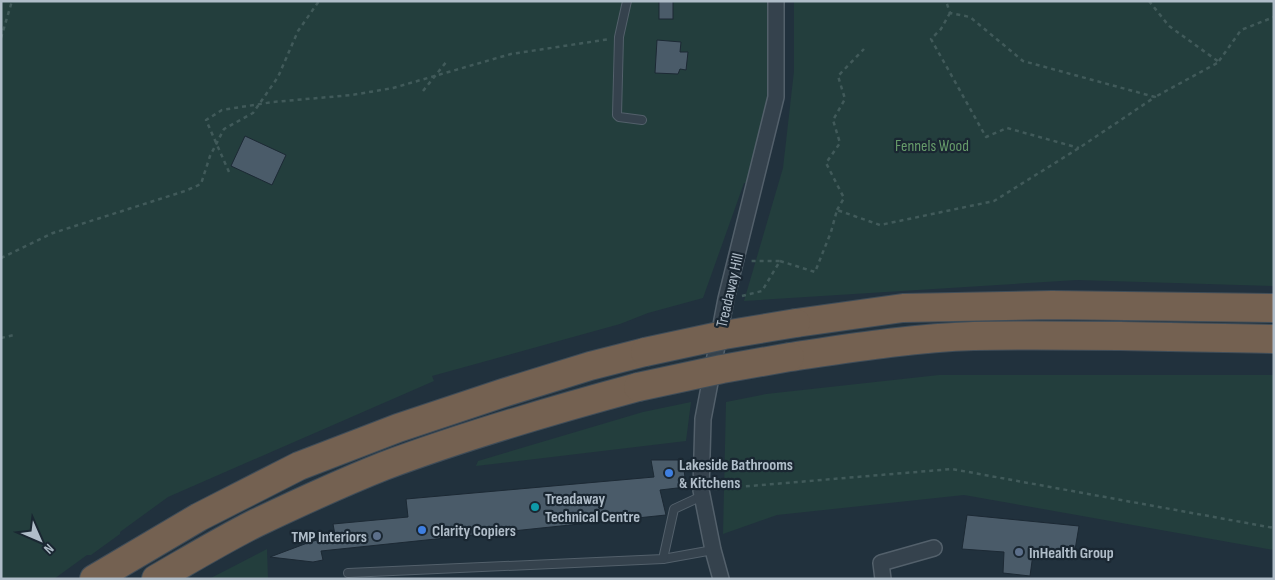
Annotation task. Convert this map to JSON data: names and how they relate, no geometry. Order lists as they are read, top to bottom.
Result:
{
  "streets": {
    "street": ["Treadaway Hill"]
  },
  "parks": ["Fennels Wood"],
  "places": [
    "Lakeside Bathrooms & Kitchens",
    "Treadaway Technical Centre",
    "Clarity Copiers",
    "TMP Interiors",
    "InHealth Group"
  ],
  "north": "bottom right"
}
